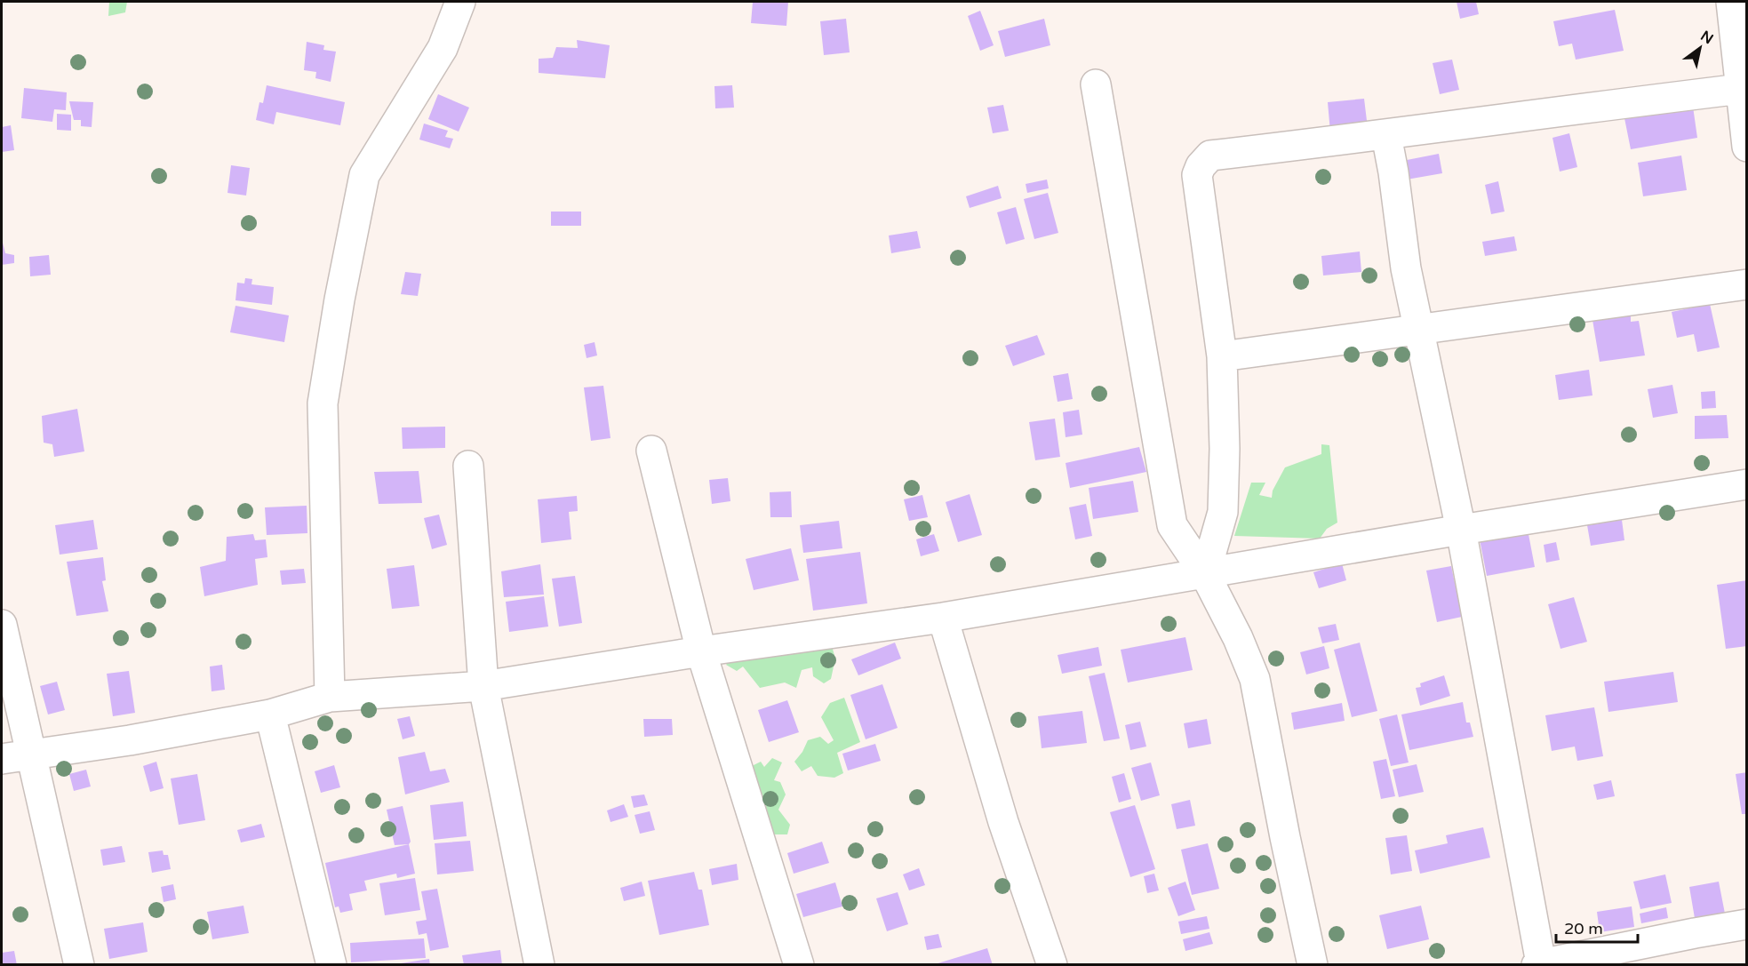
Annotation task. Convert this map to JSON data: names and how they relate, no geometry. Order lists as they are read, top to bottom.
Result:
{
  "scale_bar": "20 m",
  "north": "top right"
}
